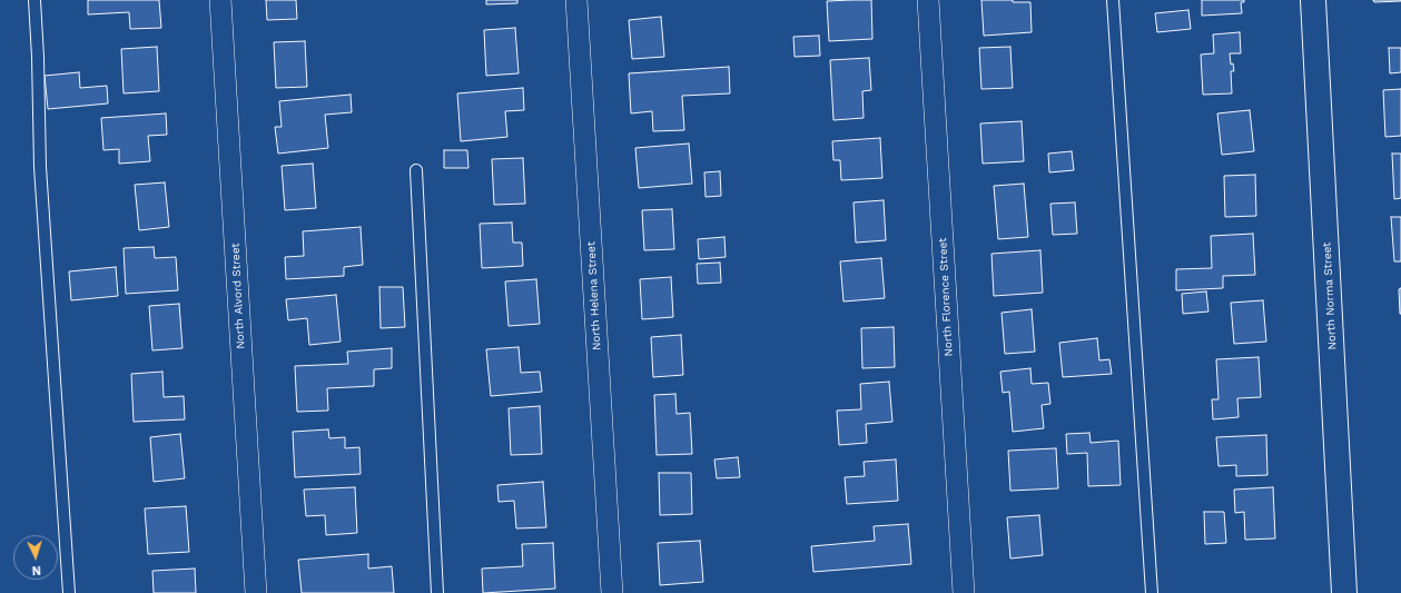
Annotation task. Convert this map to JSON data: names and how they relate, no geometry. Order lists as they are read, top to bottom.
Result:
{
  "streets": {
    "main road": ["North Norma Street"],
    "street": ["North Alvord Street", "North Helena Street", "North Florence Street"]
  },
  "north": "bottom"
}
